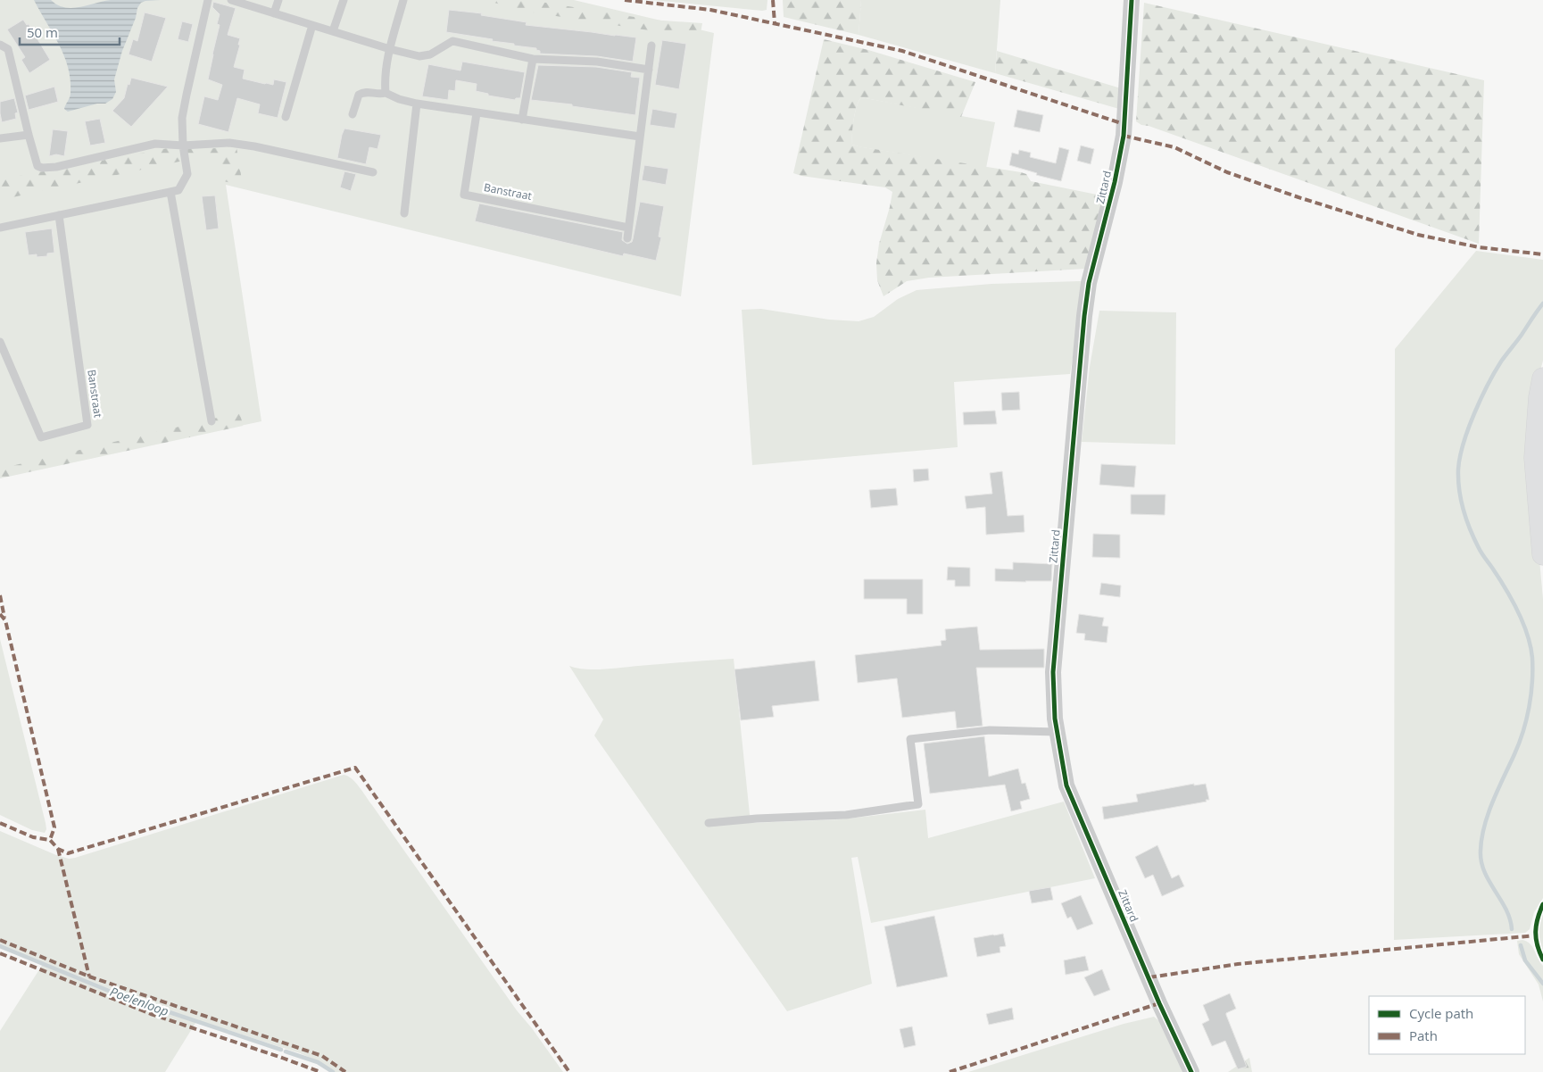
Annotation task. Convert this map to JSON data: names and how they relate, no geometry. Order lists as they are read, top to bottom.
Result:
{
  "streets": {
    "street": ["Zittard"],
    "lane": ["Banstraat"]
  },
  "water": ["Poelenloop"],
  "legend": ["Cycle path", "Path"],
  "scale_bar": "50 m"
}
